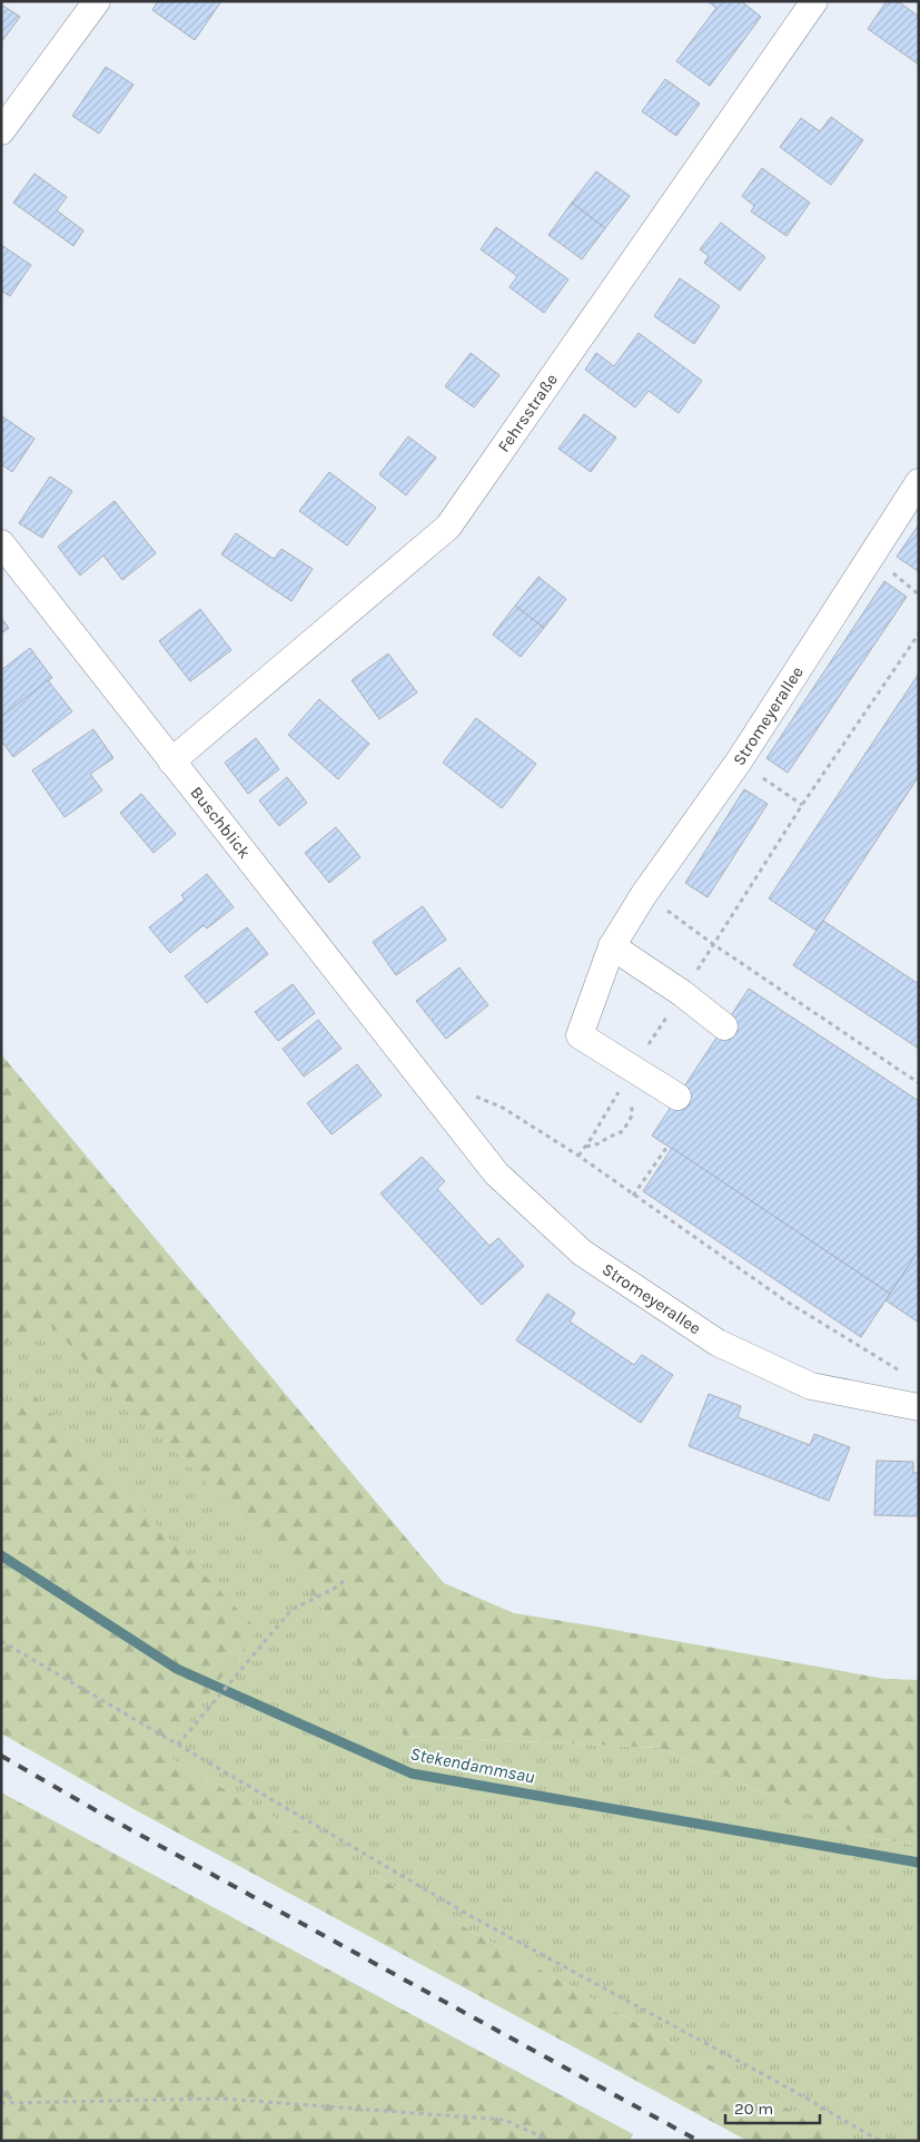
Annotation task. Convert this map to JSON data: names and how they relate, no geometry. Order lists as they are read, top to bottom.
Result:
{
  "streets": {
    "street": ["Fehrsstraße", "Stromeyerallee", "Buschblick"]
  },
  "crossings": [
    ["Fehrsstraße", "Buschblick"],
    ["Stromeyerallee", "Buschblick"]
  ],
  "water": ["Stekendammsau"],
  "scale_bar": "20 m"
}
